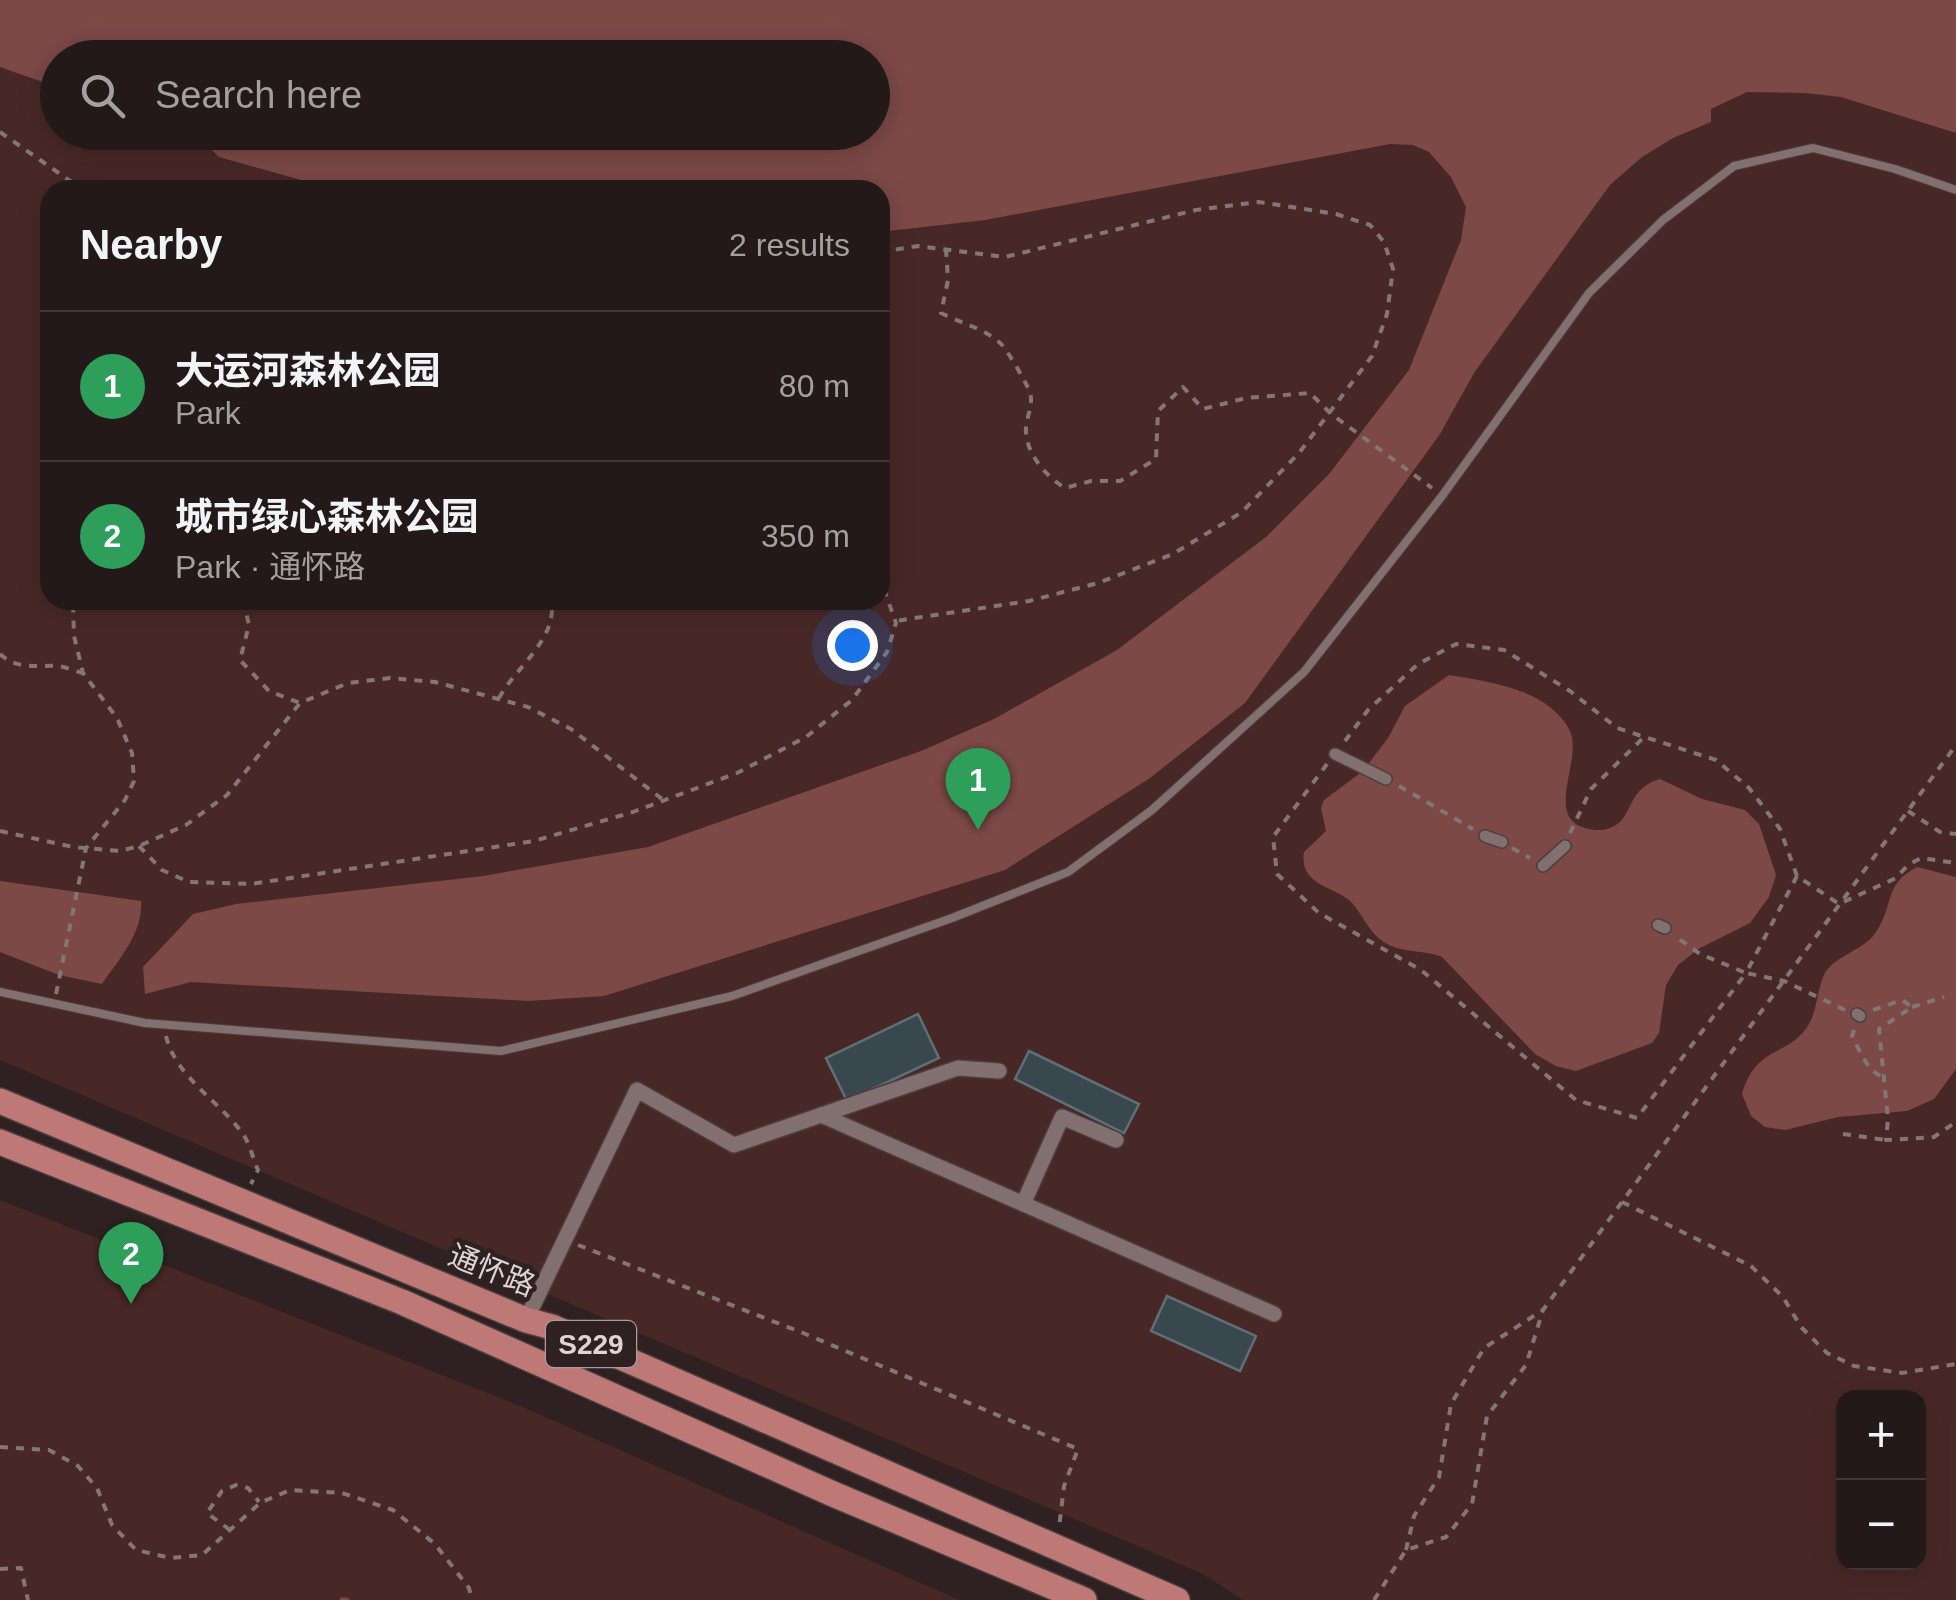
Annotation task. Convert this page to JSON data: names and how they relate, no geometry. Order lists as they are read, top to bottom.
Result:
{
  "streets": {
    "main road": ["通怀路", "S229"]
  },
  "page": {
    "search": "Search here",
    "heading": ["Nearby", "2 results"],
    "list": [
      {
        "mark": "1",
        "name": "大运河森林公园",
        "note": "Park",
        "value": "80 m"
      },
      {
        "mark": "2",
        "name": "城市绿心森林公园",
        "note": "Park · 通怀路",
        "value": "350 m"
      }
    ],
    "pins": ["1", "2"],
    "map_buttons": ["+", "−"]
  }
}
